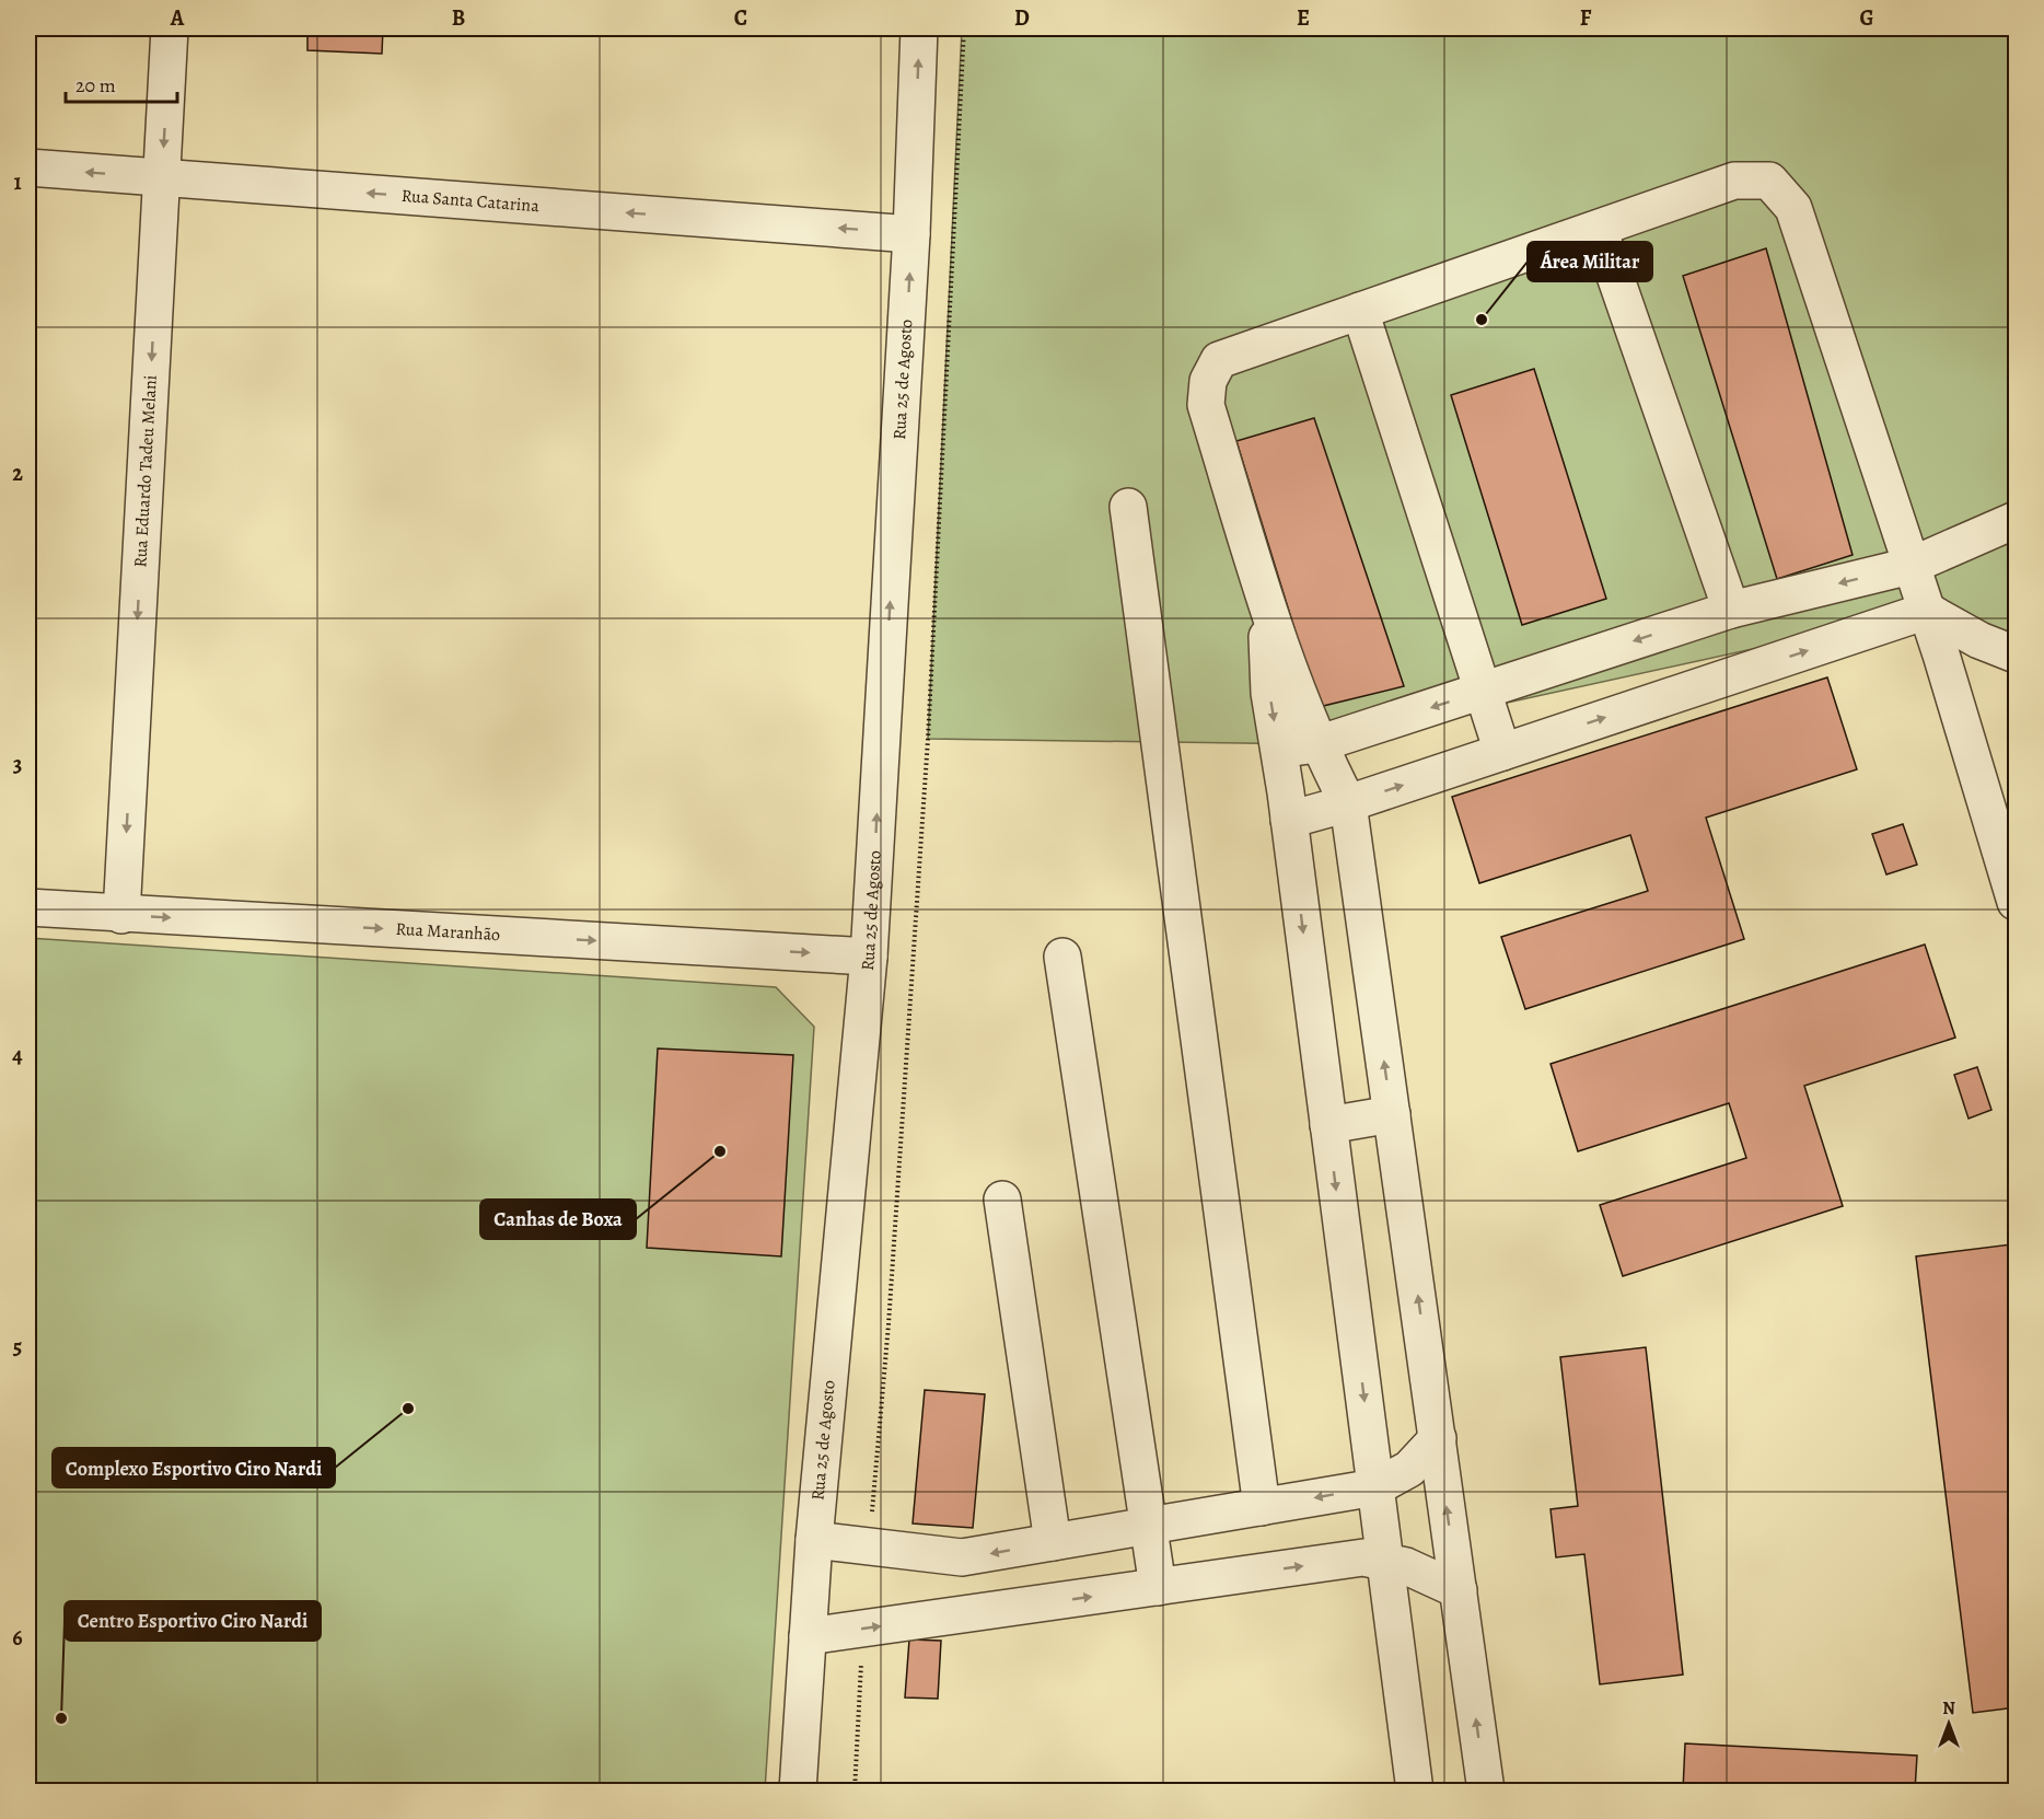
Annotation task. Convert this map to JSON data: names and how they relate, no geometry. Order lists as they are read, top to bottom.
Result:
{
  "streets": {
    "street": [
      "Rua Santa Catarina",
      "Rua 25 de Agosto",
      "Rua Eduardo Tadeu Melani",
      "Rua Maranhão"
    ]
  },
  "crossings": [
    ["Rua Santa Catarina", "Rua 25 de Agosto"],
    ["Rua Santa Catarina", "Rua Eduardo Tadeu Melani"],
    ["Rua 25 de Agosto", "Rua Maranhão"],
    ["Rua Eduardo Tadeu Melani", "Rua Maranhão"]
  ],
  "one_way": ["Rua Santa Catarina", "Rua Eduardo Tadeu Melani", "Rua Maranhão"],
  "places": [
    "Área Militar",
    "Canhas de Boxa",
    "Complexo Esportivo Ciro Nardi",
    "Centro Esportivo Ciro Nardi"
  ],
  "scale_bar": "20 m",
  "north": "top",
  "grid": {
    "columns": [
      "A",
      "B",
      "C",
      "D",
      "E",
      "F",
      "G"
    ],
    "rows": [
      "1",
      "2",
      "3",
      "4",
      "5",
      "6"
    ]
  }
}
